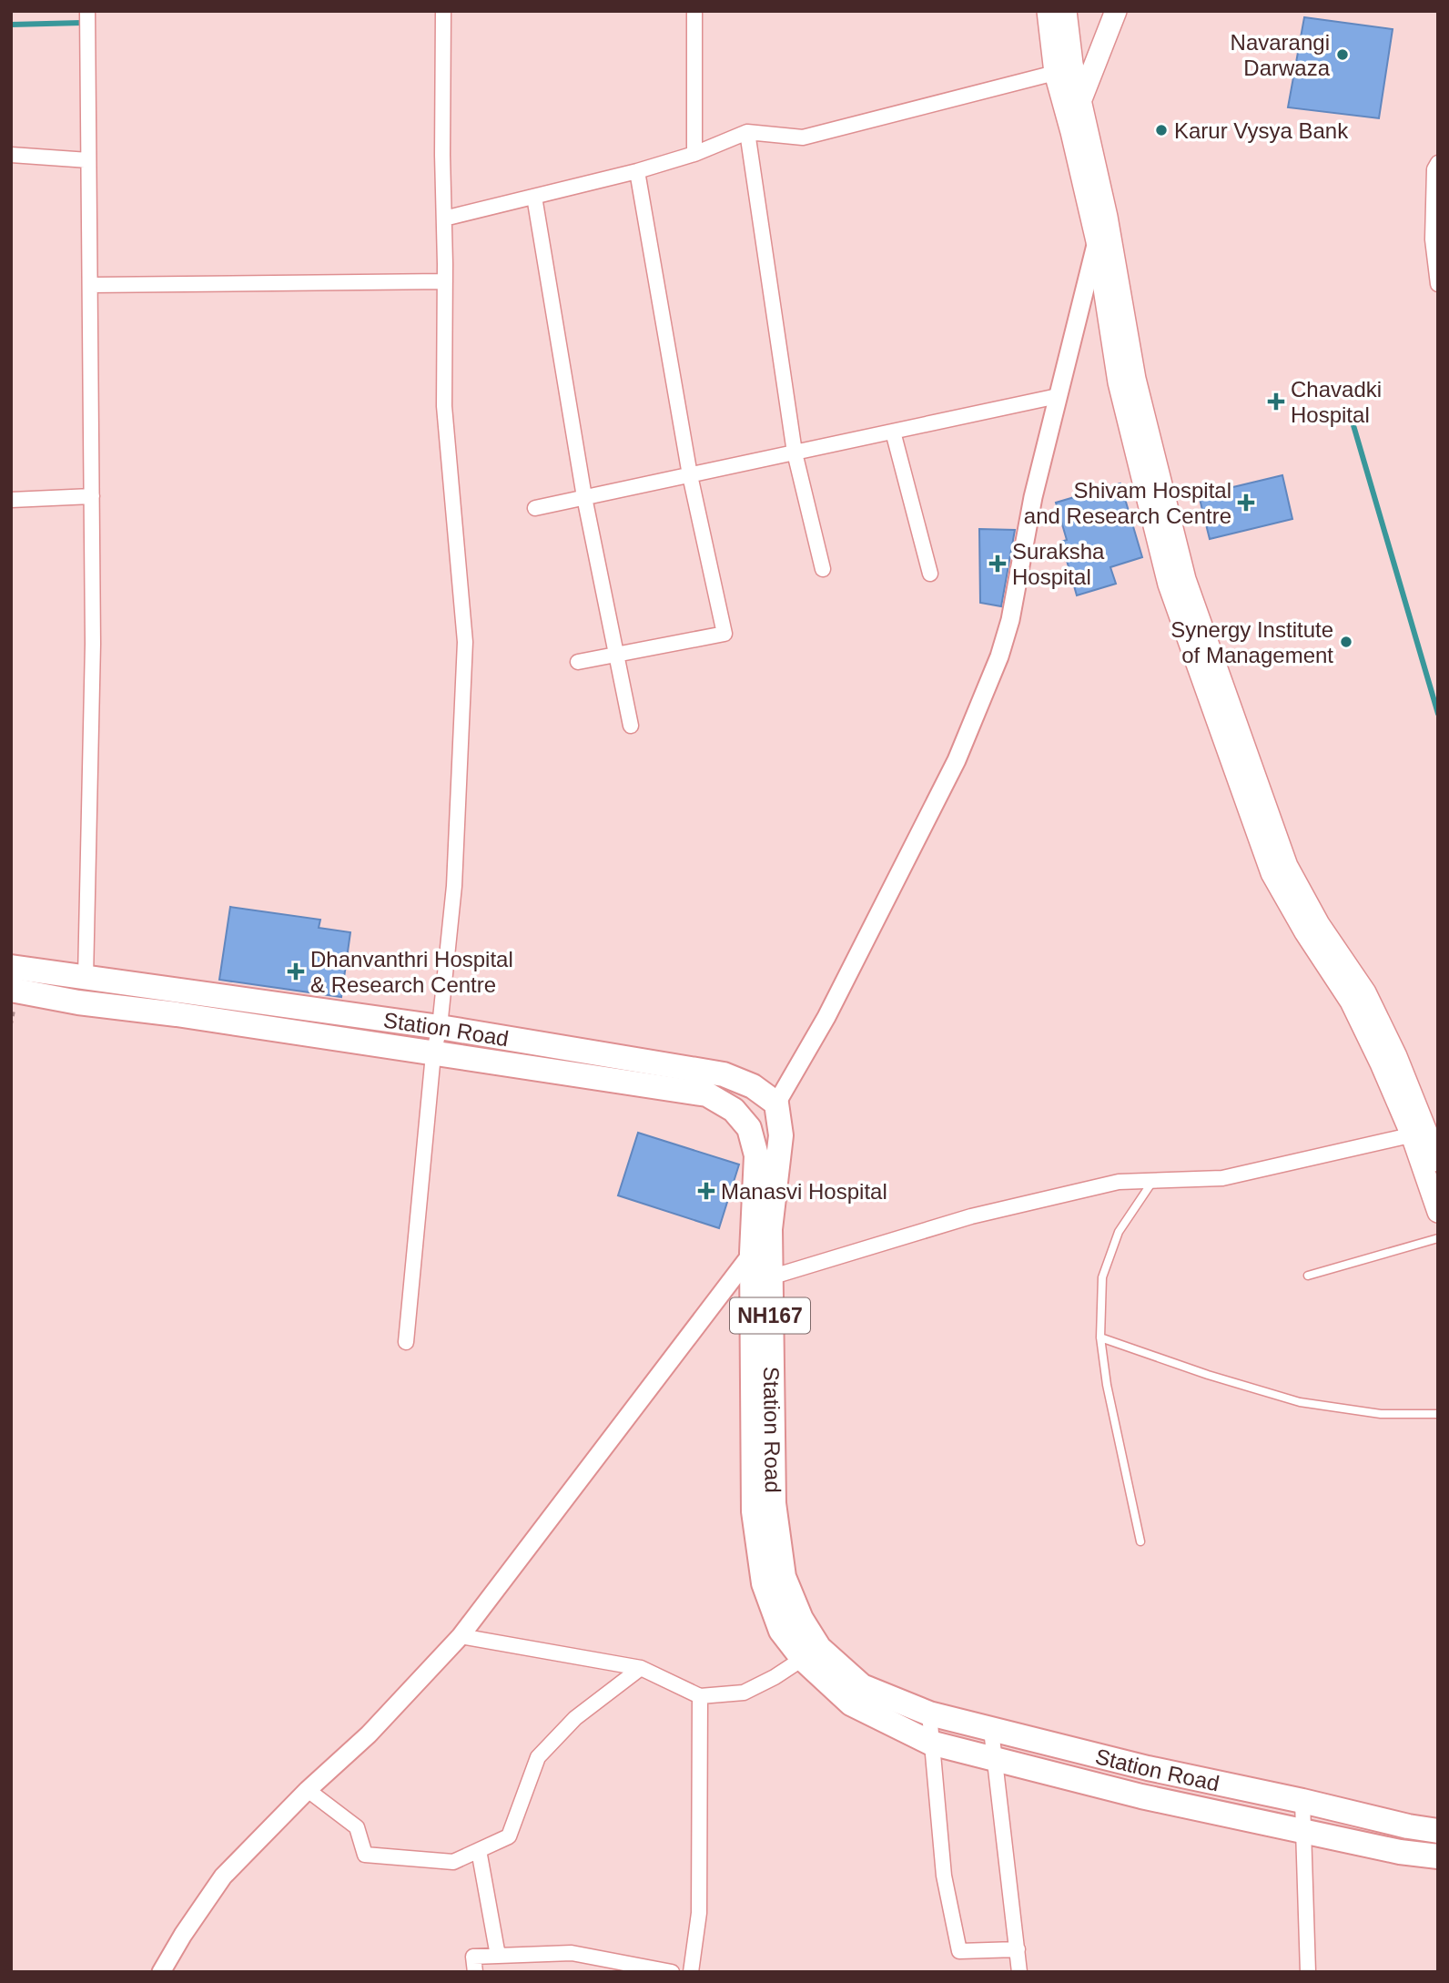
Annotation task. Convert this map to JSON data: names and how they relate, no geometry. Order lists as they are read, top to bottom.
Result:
{
  "streets": {
    "highway": ["Station Road", "NH167"]
  },
  "places": {
    "other": ["Navarangi Darwaza", "Karur Vysya Bank", "Synergy Institute of Management"],
    "health": [
      "Chavadki Hospital",
      "Shivam Hospital and Research Centre",
      "Suraksha Hospital",
      "Dhanvanthri Hospital & Research Centre",
      "Manasvi Hospital"
    ]
  }
}
